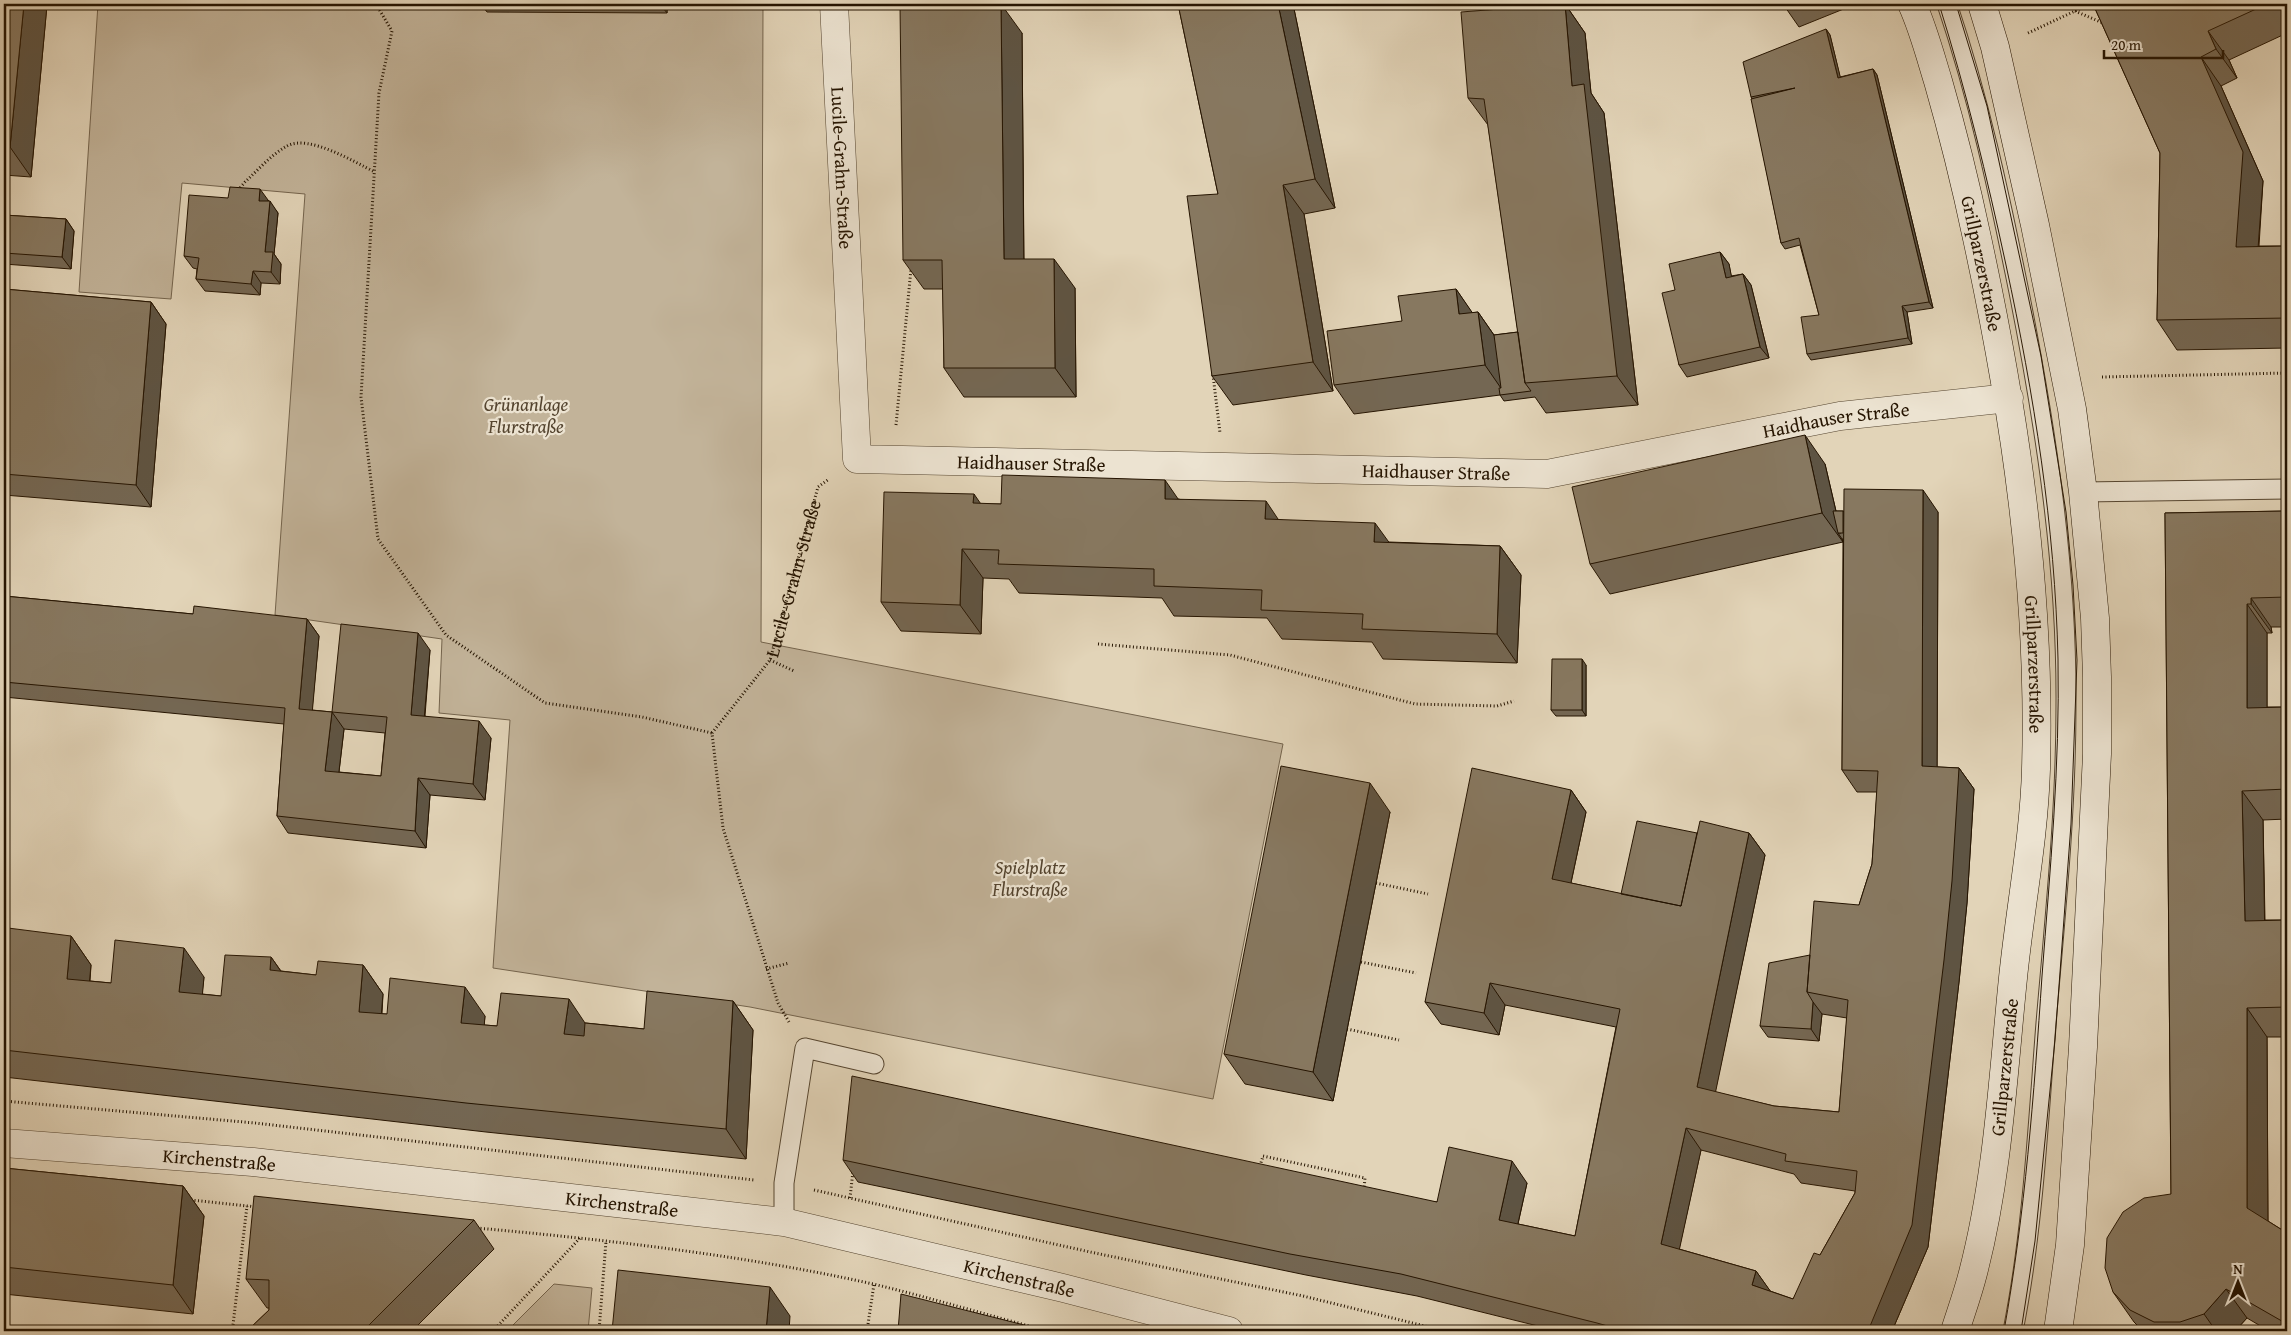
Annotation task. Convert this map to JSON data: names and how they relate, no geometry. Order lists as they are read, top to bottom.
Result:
{
  "streets": {
    "street": [
      "Lucile-Grahn-Straße",
      "Grillparzerstraße",
      "Haidhauser Straße",
      "Kirchenstraße"
    ]
  },
  "crossings": [
    ["Lucile-Grahn-Straße", "Haidhauser Straße"],
    ["Grillparzerstraße", "Haidhauser Straße"]
  ],
  "parks": ["Grünanlage Flurstraße", "Spielplatz Flurstraße"],
  "scale_bar": "20 m",
  "north": "top"
}
